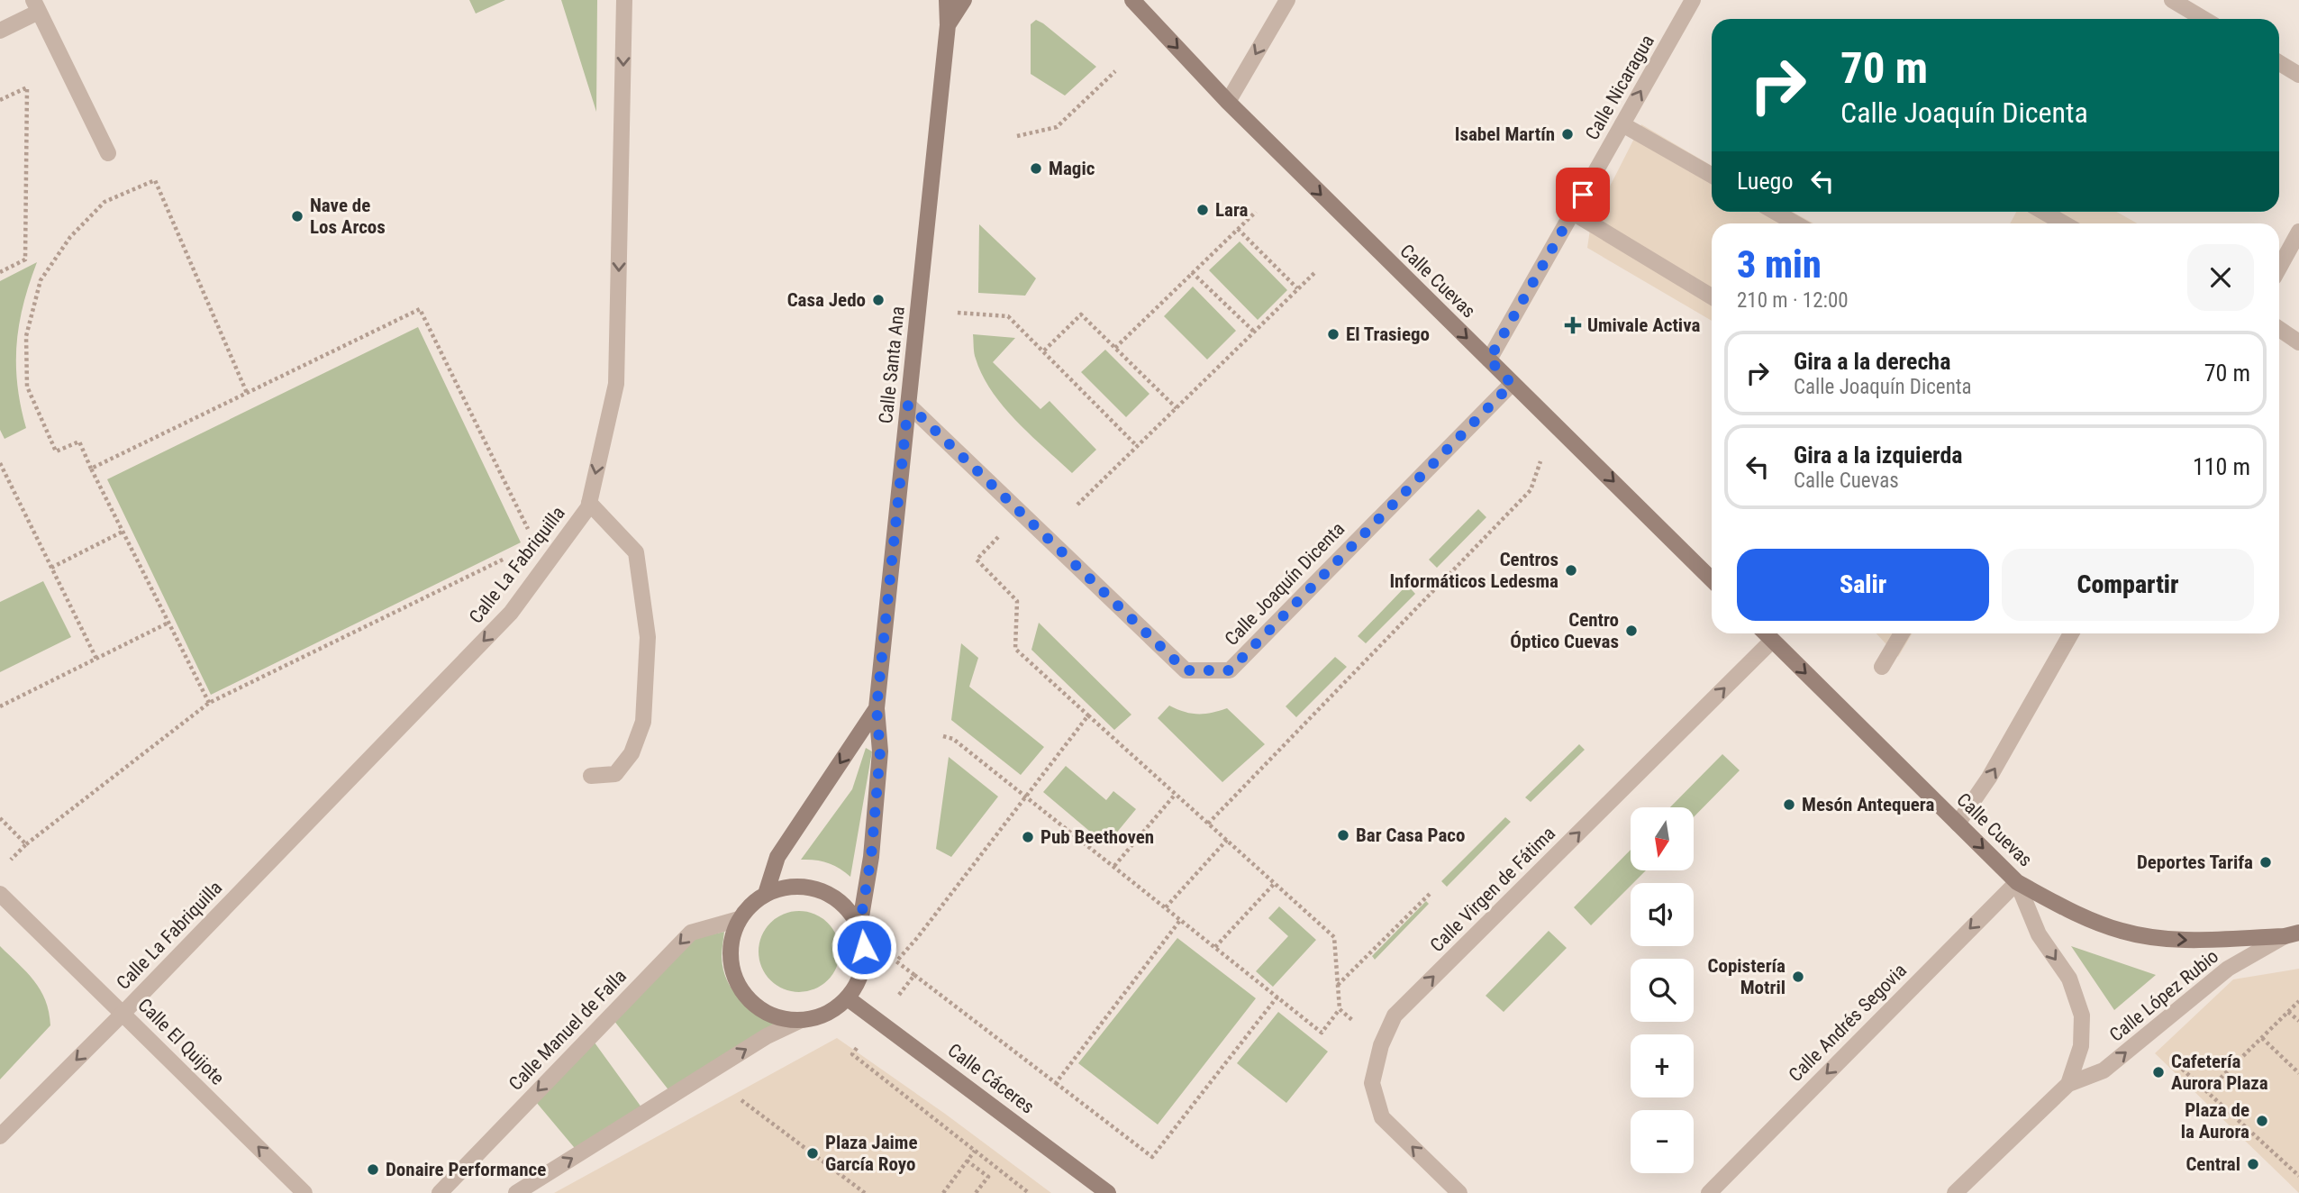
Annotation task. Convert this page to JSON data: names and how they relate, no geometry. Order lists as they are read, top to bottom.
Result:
{
  "streets": {
    "main road": ["Calle Cuevas", "Calle Santa Ana", "Calle Cáceres"],
    "street": [
      "Calle Nicaragua",
      "Calle La Fabriquilla",
      "Calle Joaquín Dicenta",
      "Calle Virgen de Fátima",
      "Calle López Rubio",
      "Calle Andrés Segovia",
      "Calle Manuel de Falla",
      "Calle El Quijote"
    ]
  },
  "crossings": [
    ["Calle Nicaragua", "Calle Cuevas"],
    ["Calle Cuevas", "Calle Joaquín Dicenta"],
    ["Calle Cuevas", "Calle Virgen de Fátima"],
    ["Calle Cuevas", "Calle López Rubio"],
    ["Calle Cuevas", "Calle Andrés Segovia"],
    ["Calle Santa Ana", "Calle Joaquín Dicenta"],
    ["Calle Santa Ana", "Calle Manuel de Falla"],
    ["Calle Santa Ana", "Calle Cáceres"],
    ["Calle La Fabriquilla", "Calle El Quijote"],
    ["Calle López Rubio", "Calle Andrés Segovia"],
    ["Calle Manuel de Falla", "Calle Cáceres"]
  ],
  "one_way": [
    "Calle Cuevas",
    "Calle La Fabriquilla",
    "Calle Virgen de Fátima",
    "Calle Andrés Segovia",
    "Calle El Quijote"
  ],
  "places": {
    "other": [
      "Isabel Martín",
      "Magic",
      "Lara",
      "Nave de Los Arcos",
      "Casa Jedo",
      "El Trasiego",
      "Centros Informáticos Ledesma",
      "Centro Óptico Cuevas",
      "Mesón Antequera",
      "Bar Casa Paco",
      "Pub Beethoven",
      "Deportes Tarifa",
      "Copistería Motril",
      "Cafetería Aurora Plaza",
      "Plaza de la Aurora",
      "Plaza Jaime García Royo",
      "Central",
      "Donaire Performance"
    ],
    "health": ["Umivale Activa"]
  },
  "north": "bottom",
  "page": {
    "turn": ["70 m", "Calle Joaquín Dicenta"],
    "then": "Luego",
    "heading": ["3 min", "210 m · 12:00"],
    "list": [
      {
        "name": "Gira a la derecha",
        "note": "Calle Joaquín Dicenta",
        "value": "70 m"
      },
      {
        "name": "Gira a la izquierda",
        "note": "Calle Cuevas",
        "value": "110 m"
      }
    ],
    "buttons": ["Salir", "Compartir"],
    "map_buttons": ["+", "−"]
  }
}
